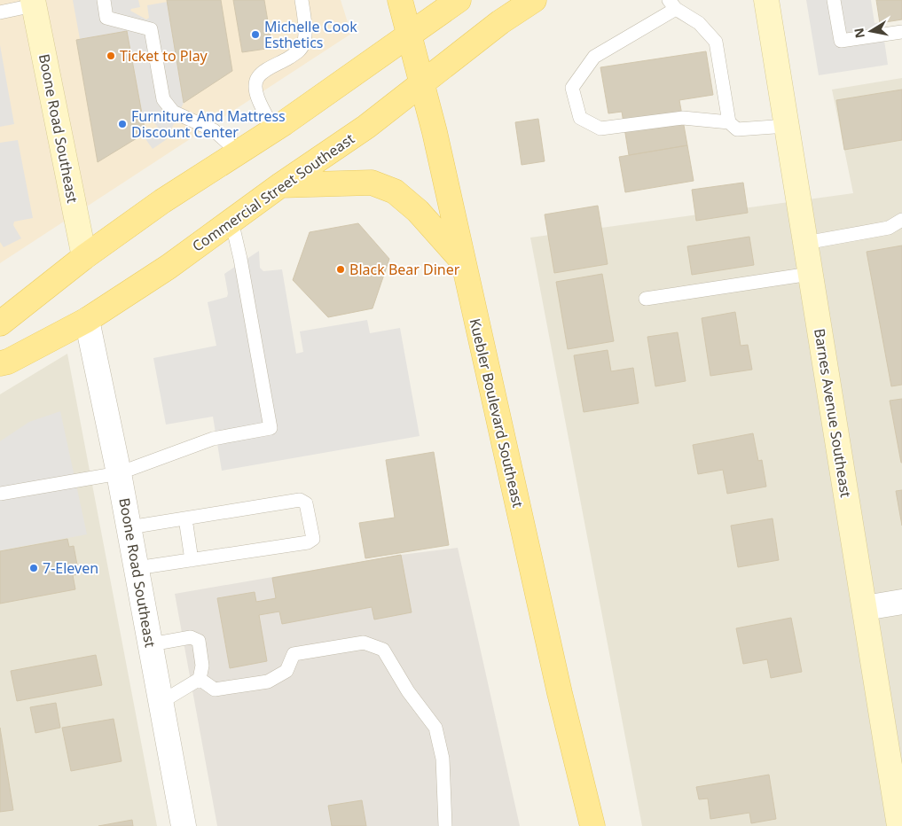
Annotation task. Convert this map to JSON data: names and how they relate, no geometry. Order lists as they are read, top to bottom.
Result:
{
  "streets": {
    "main road": ["Commercial Street Southeast", "Kuebler Boulevard Southeast"],
    "street": ["Boone Road Southeast", "Barnes Avenue Southeast"]
  },
  "crossings": [
    ["Boone Road Southeast", "Commercial Street Southeast"],
    ["Commercial Street Southeast", "Kuebler Boulevard Southeast"]
  ],
  "places": [
    "Michelle Cook Esthetics",
    "Ticket to Play",
    "Furniture And Mattress Discount Center",
    "Black Bear Diner",
    "7-Eleven"
  ],
  "north": "left"
}
